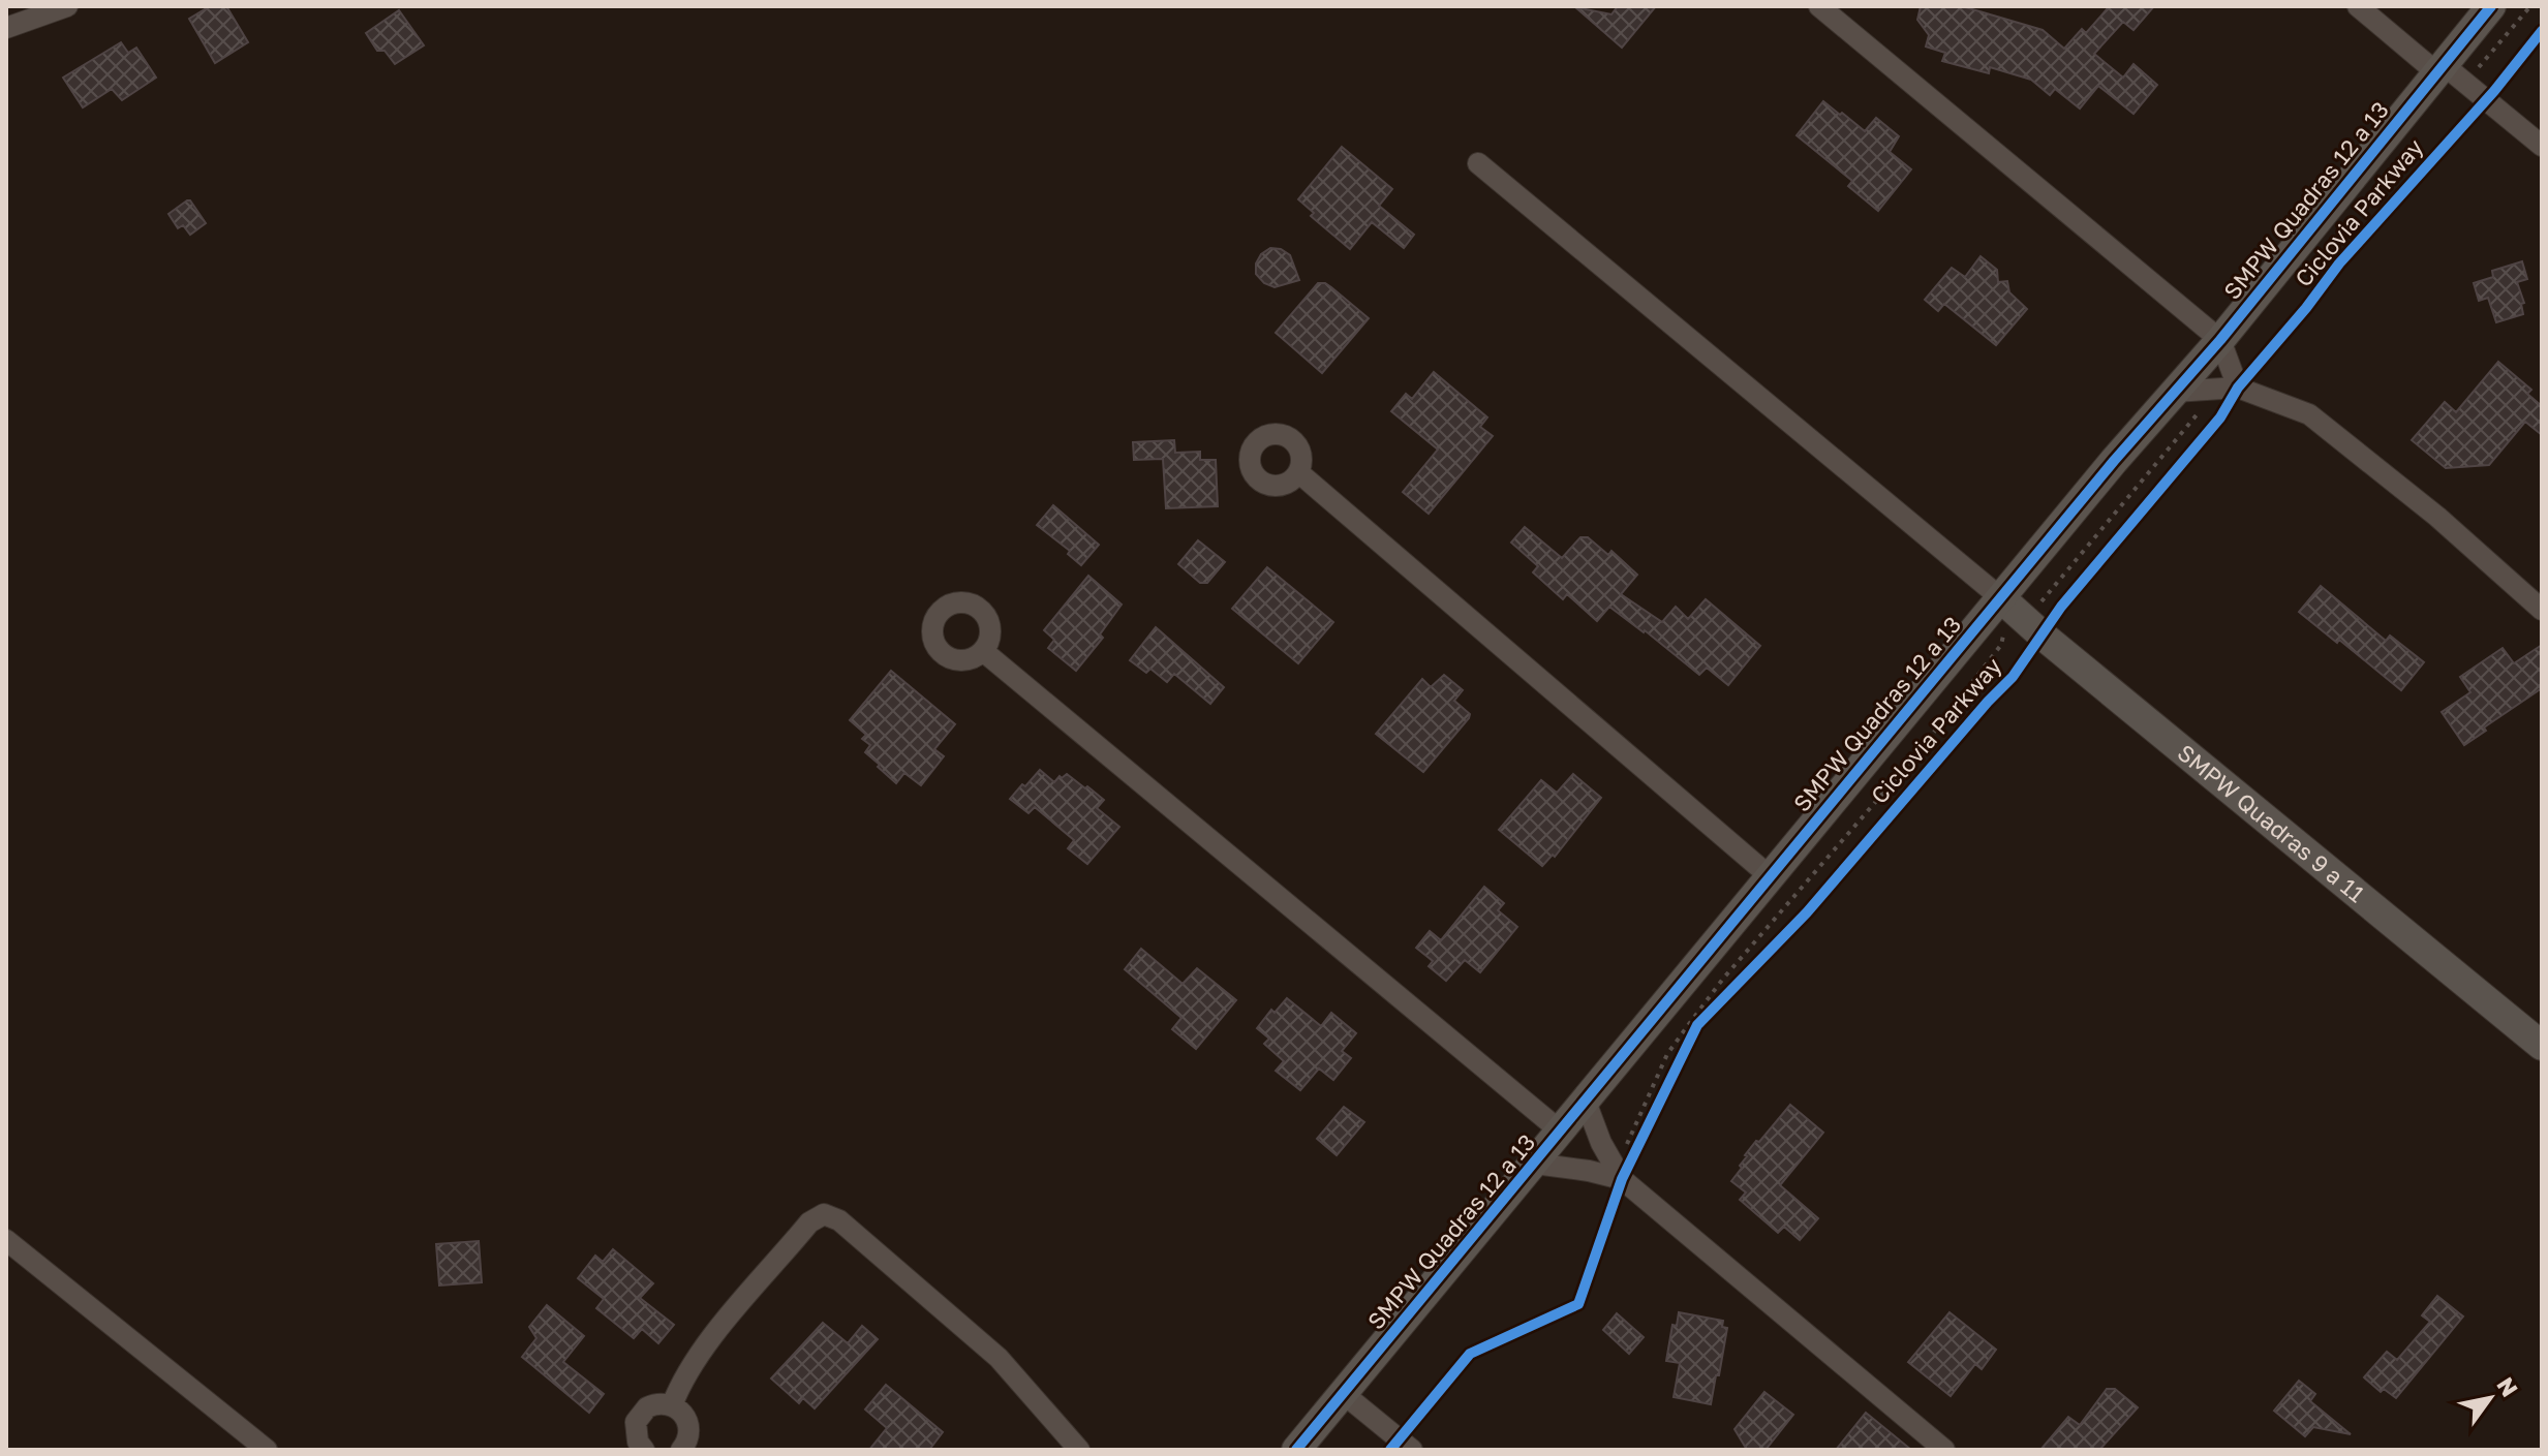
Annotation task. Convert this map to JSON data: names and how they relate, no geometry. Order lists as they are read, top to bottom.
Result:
{
  "streets": {
    "street": ["SMPW Quadras 12 a 13", "SMPW Quadras 9 a 11"],
    "cycle path": ["Ciclovia Parkway"]
  },
  "crossings": [
    ["SMPW Quadras 12 a 13", "SMPW Quadras 9 a 11"]
  ],
  "north": "top right"
}
